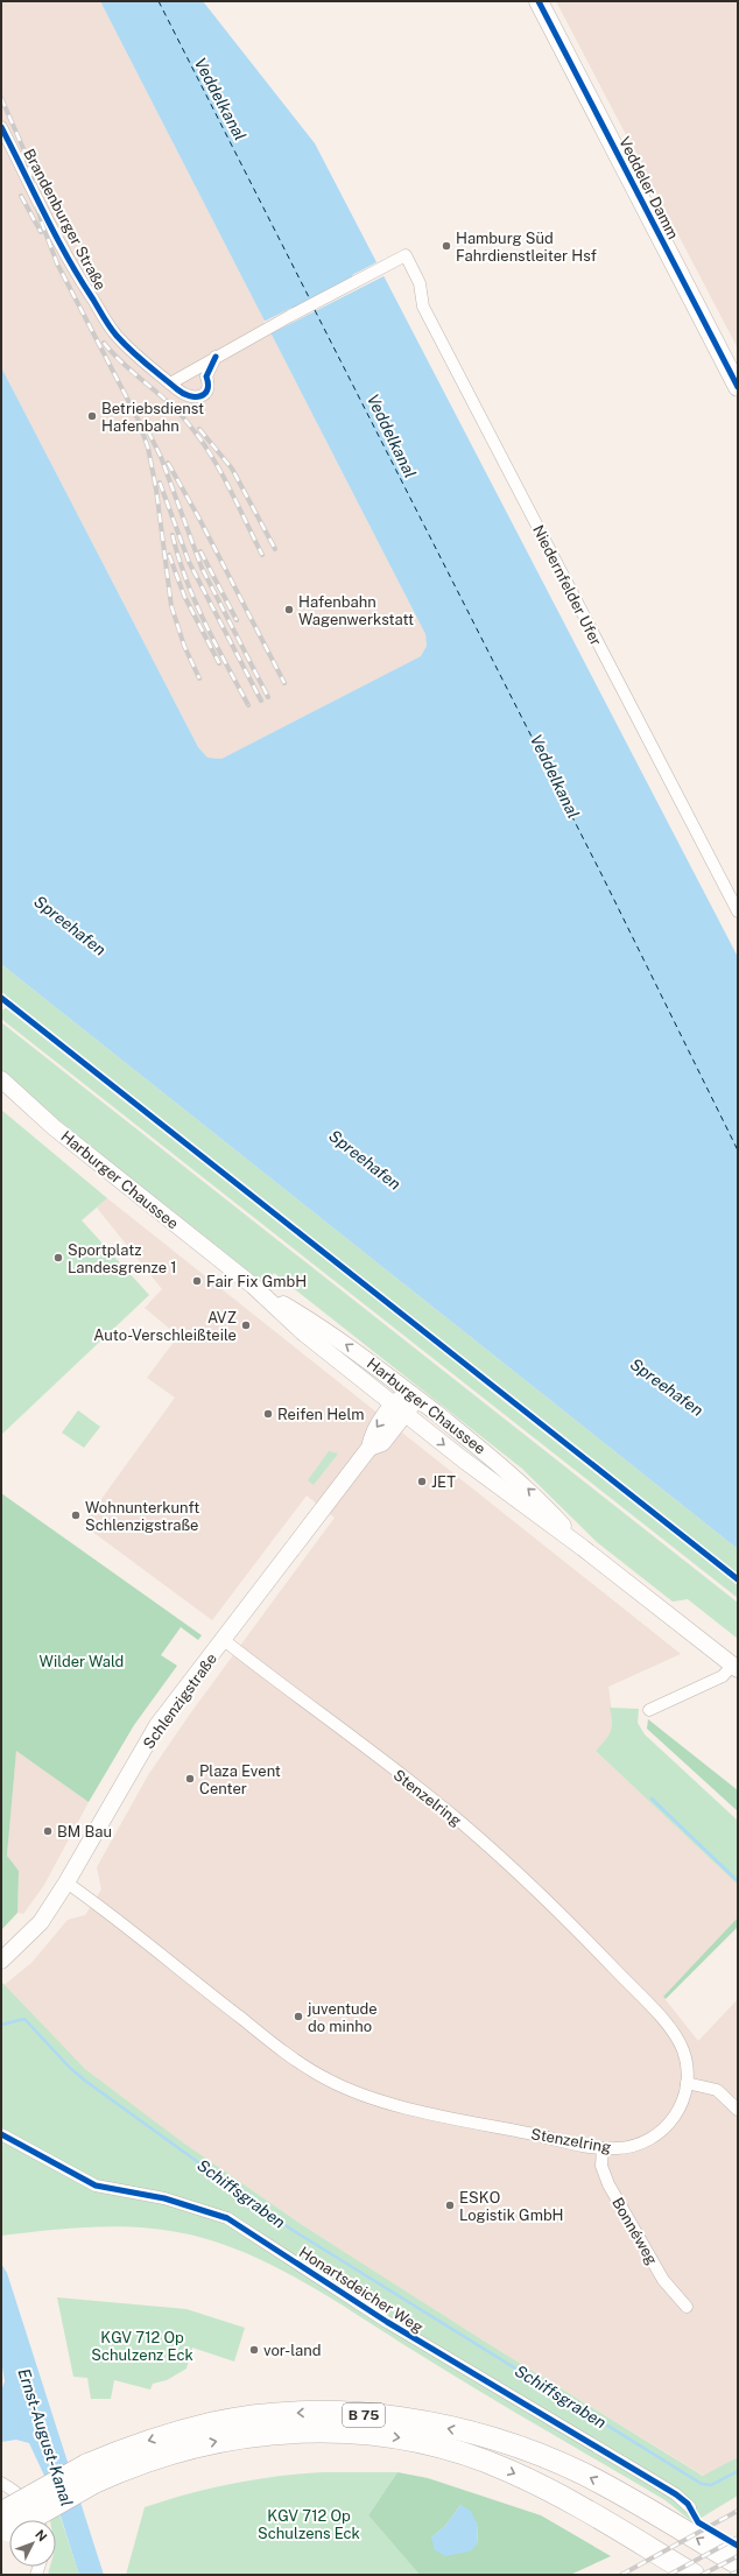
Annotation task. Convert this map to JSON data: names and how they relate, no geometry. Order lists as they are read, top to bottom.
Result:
{
  "streets": {
    "highway": ["B 75"],
    "main road": ["Veddeler Damm", "Harburger Chaussee", "Schlenzigstraße"],
    "street": [
      "Brandenburger Straße",
      "Niedernfelder Ufer",
      "Stenzelring",
      "Bonnéweg",
      "Honartsdeicher Weg"
    ]
  },
  "crossings": [
    ["Brandenburger Straße", "Niedernfelder Ufer"],
    ["Harburger Chaussee", "Schlenzigstraße"],
    ["Schlenzigstraße", "Stenzelring"],
    ["Stenzelring", "Bonnéweg"]
  ],
  "water": [
    "Veddelkanal",
    "Spreehafen",
    "Schiffsgraben",
    "Ernst-August-Kanal"
  ],
  "parks": ["Wilder Wald", "KGV 712 Op Schulzenz Eck", "KGV 712 Op Schulzens Eck"],
  "places": [
    "Hamburg Süd Fahrdienstleiter Hsf",
    "Betriebsdienst Hafenbahn",
    "Hafenbahn Wagenwerkstatt",
    "Sportplatz Landesgrenze 1",
    "Fair Fix GmbH",
    "AVZ Auto-Verschleißteile",
    "Reifen Helm",
    "JET",
    "Wohnunterkunft Schlenzigstraße",
    "Plaza Event Center",
    "BM Bau",
    "juventude do minho",
    "ESKO Logistik GmbH",
    "vor-land"
  ],
  "north": "top right"
}
